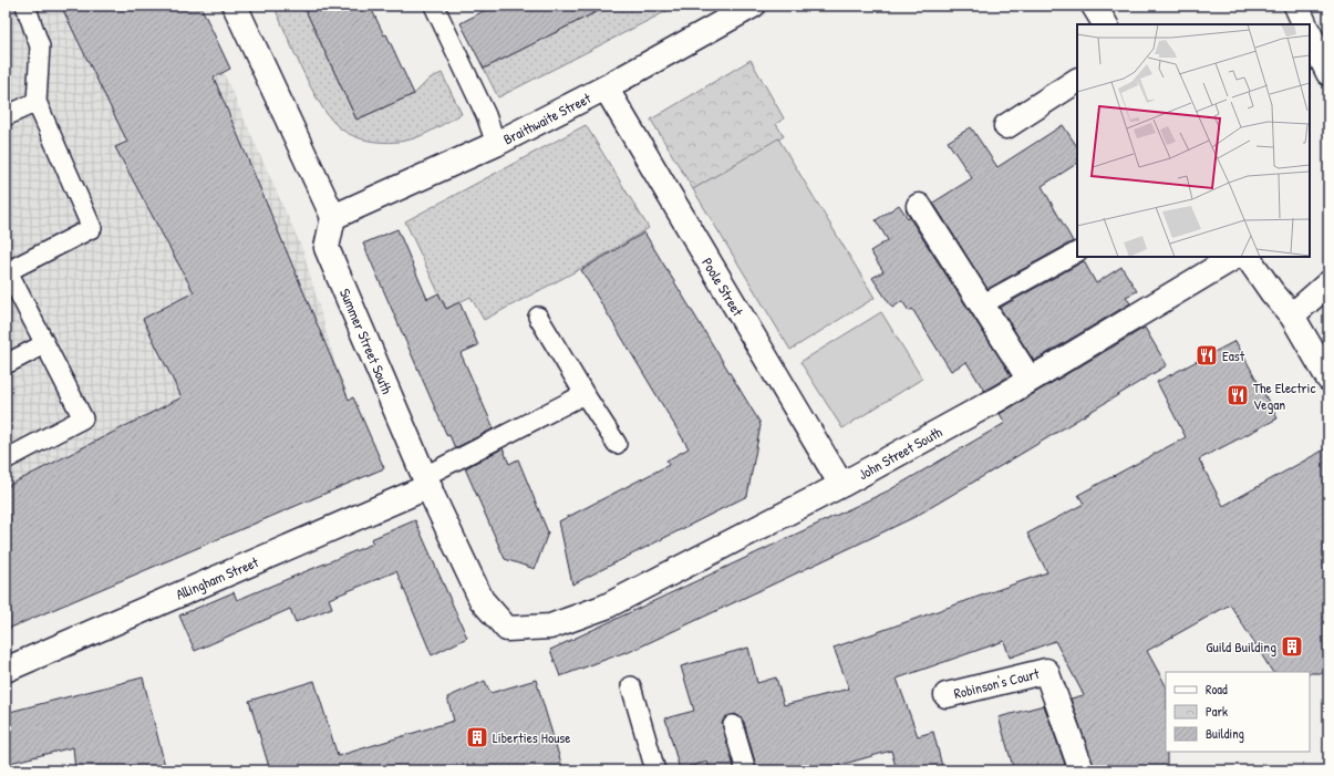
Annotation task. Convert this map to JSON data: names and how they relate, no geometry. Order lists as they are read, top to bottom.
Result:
{
  "streets": {
    "street": [
      "Braithwaite Street",
      "Poole Street",
      "Summer Street South",
      "John Street South",
      "Allingham Street",
      "Robinson's Court"
    ]
  },
  "crossings": [
    ["Braithwaite Street", "Poole Street"],
    ["Braithwaite Street", "Summer Street South"],
    ["Poole Street", "John Street South"],
    ["Summer Street South", "John Street South"],
    ["Summer Street South", "Allingham Street"]
  ],
  "places": {
    "restaurant": ["East", "The Electric Vegan"],
    "building": ["Guild Building", "Liberties House"]
  },
  "legend": ["Road", "Park", "Building"]
}
